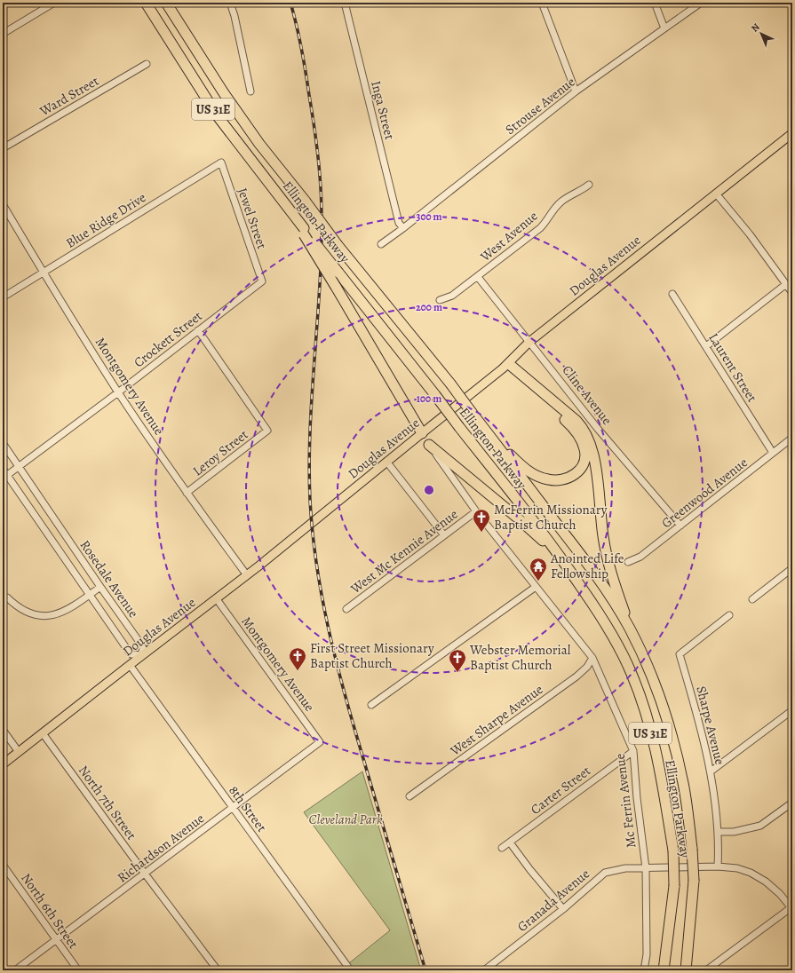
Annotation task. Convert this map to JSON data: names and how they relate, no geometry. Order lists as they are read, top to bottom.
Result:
{
  "streets": {
    "highway": ["US 31E", "Ellington Parkway"],
    "main road": ["Douglas Avenue", "Mc Ferrin Avenue"],
    "street": [
      "Ward Street",
      "Strouse Avenue",
      "Inga Street",
      "Jewel Street",
      "Blue Ridge Drive",
      "West Avenue",
      "Crockett Street",
      "Laurent Street",
      "Montgomery Avenue",
      "Cline Avenue",
      "Leroy Street",
      "Greenwood Avenue",
      "West Mc Kennie Avenue",
      "Rosedale Avenue",
      "West Sharpe Avenue",
      "Sharpe Avenue",
      "Carter Street",
      "North 7th Street",
      "8th Street",
      "Richardson Avenue",
      "Granada Avenue",
      "North 6th Street"
    ]
  },
  "crossings": [
    ["Strouse Avenue", "Inga Street"],
    ["Jewel Street", "Blue Ridge Drive"],
    ["Jewel Street", "Crockett Street"],
    ["Blue Ridge Drive", "Montgomery Avenue"],
    ["West Avenue", "Cline Avenue"],
    ["Douglas Avenue", "Montgomery Avenue"],
    ["Douglas Avenue", "Cline Avenue"],
    ["Douglas Avenue", "Rosedale Avenue"],
    ["Douglas Avenue", "Mc Ferrin Avenue"],
    ["Douglas Avenue", "North 7th Street"],
    ["Douglas Avenue", "8th Street"],
    ["Crockett Street", "Montgomery Avenue"],
    ["Crockett Street", "Leroy Street"],
    ["Crockett Street", "Rosedale Avenue"],
    ["Laurent Street", "Greenwood Avenue"],
    ["Montgomery Avenue", "Leroy Street"],
    ["Montgomery Avenue", "Richardson Avenue"],
    ["Cline Avenue", "Greenwood Avenue"],
    ["West Mc Kennie Avenue", "Mc Ferrin Avenue"],
    ["West Sharpe Avenue", "Mc Ferrin Avenue"],
    ["Sharpe Avenue", "Granada Avenue"],
    ["Carter Street", "Mc Ferrin Avenue"],
    ["Mc Ferrin Avenue", "Granada Avenue"],
    ["North 7th Street", "Richardson Avenue"],
    ["8th Street", "Richardson Avenue"],
    ["Richardson Avenue", "North 6th Street"]
  ],
  "parks": ["Cleveland Park"],
  "places": {
    "church": ["McFerrin Missionary Baptist Church", "First Street Missionary Baptist Church", "Webster Memorial Baptist Church"],
    "temple": ["Anointed Life Fellowship"]
  },
  "north": "top left",
  "rings": ["300 m", "200 m", "100 m"]
}
